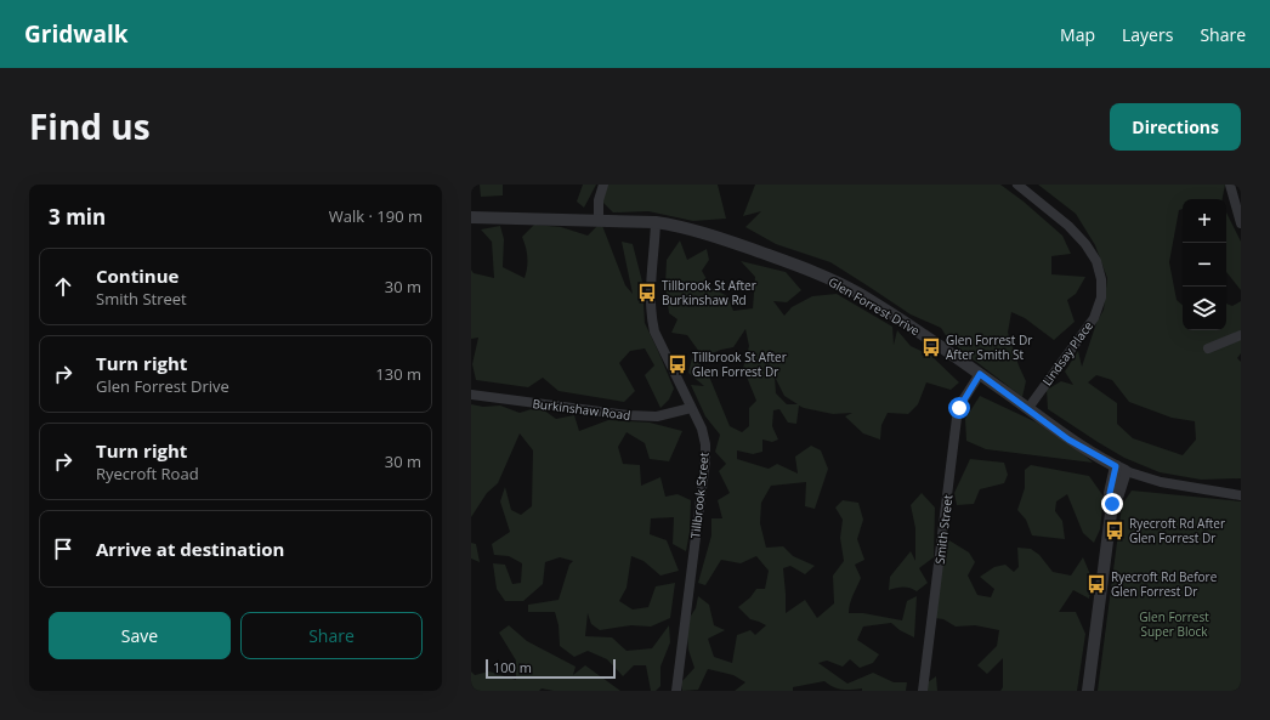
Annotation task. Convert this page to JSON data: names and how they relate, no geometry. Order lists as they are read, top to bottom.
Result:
{
  "streets": {
    "street": [
      "Glen Forrest Drive",
      "Lindsay Place",
      "Burkinshaw Road",
      "Tillbrook Street",
      "Smith Street"
    ]
  },
  "crossings": [
    ["Glen Forrest Drive", "Lindsay Place"],
    ["Glen Forrest Drive", "Tillbrook Street"],
    ["Glen Forrest Drive", "Smith Street"],
    ["Burkinshaw Road", "Tillbrook Street"]
  ],
  "parks": ["Glen Forrest Super Block"],
  "places": {
    "bus stop": [
      "Tillbrook St After Burkinshaw Rd",
      "Glen Forrest Dr After Smith St",
      "Tillbrook St After Glen Forrest Dr",
      "Ryecroft Rd After Glen Forrest Dr",
      "Ryecroft Rd Before Glen Forrest Dr"
    ]
  },
  "scale_bar": "100 m",
  "page": {
    "header": "Gridwalk",
    "nav": ["Map", "Layers", "Share"],
    "title": "Find us",
    "buttons": [
      "Directions",
      ["Save", "Share"]
    ],
    "heading": ["3 min", "Walk · 190 m"],
    "map_buttons": ["+", "−"],
    "list": [
      ["Continue", "Smith Street", "30 m"],
      ["Turn right", "Glen Forrest Drive", "130 m"],
      ["Turn right", "Ryecroft Road", "30 m"],
      "Arrive at destination"
    ],
    "scale": "100 m"
  }
}
